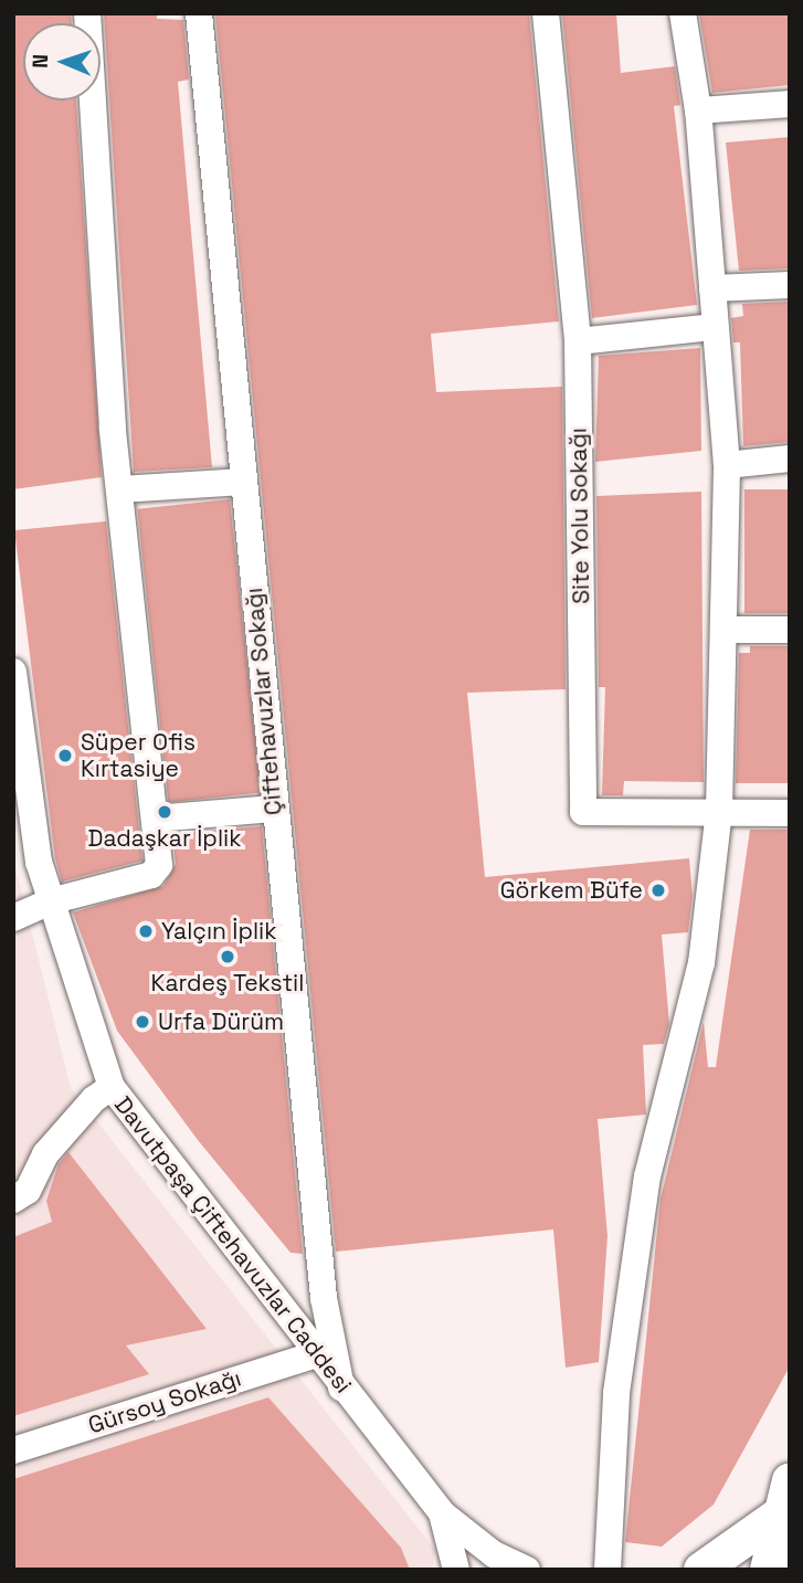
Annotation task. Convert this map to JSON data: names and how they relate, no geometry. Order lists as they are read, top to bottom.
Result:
{
  "streets": {
    "street": [
      "Site Yolu Sokağı",
      "Çiftehavuzlar Sokağı",
      "Davutpaşa Çiftehavuzlar Caddesi",
      "Gürsoy Sokağı"
    ]
  },
  "crossings": [
    ["Çiftehavuzlar Sokağı", "Davutpaşa Çiftehavuzlar Caddesi"],
    ["Davutpaşa Çiftehavuzlar Caddesi", "Gürsoy Sokağı"]
  ],
  "places": [
    "Süper Ofis Kırtasiye",
    "Dadaşkar İplik",
    "Görkem Büfe",
    "Yalçın İplik",
    "Kardeş Tekstil",
    "Urfa Dürüm"
  ],
  "north": "left"
}
